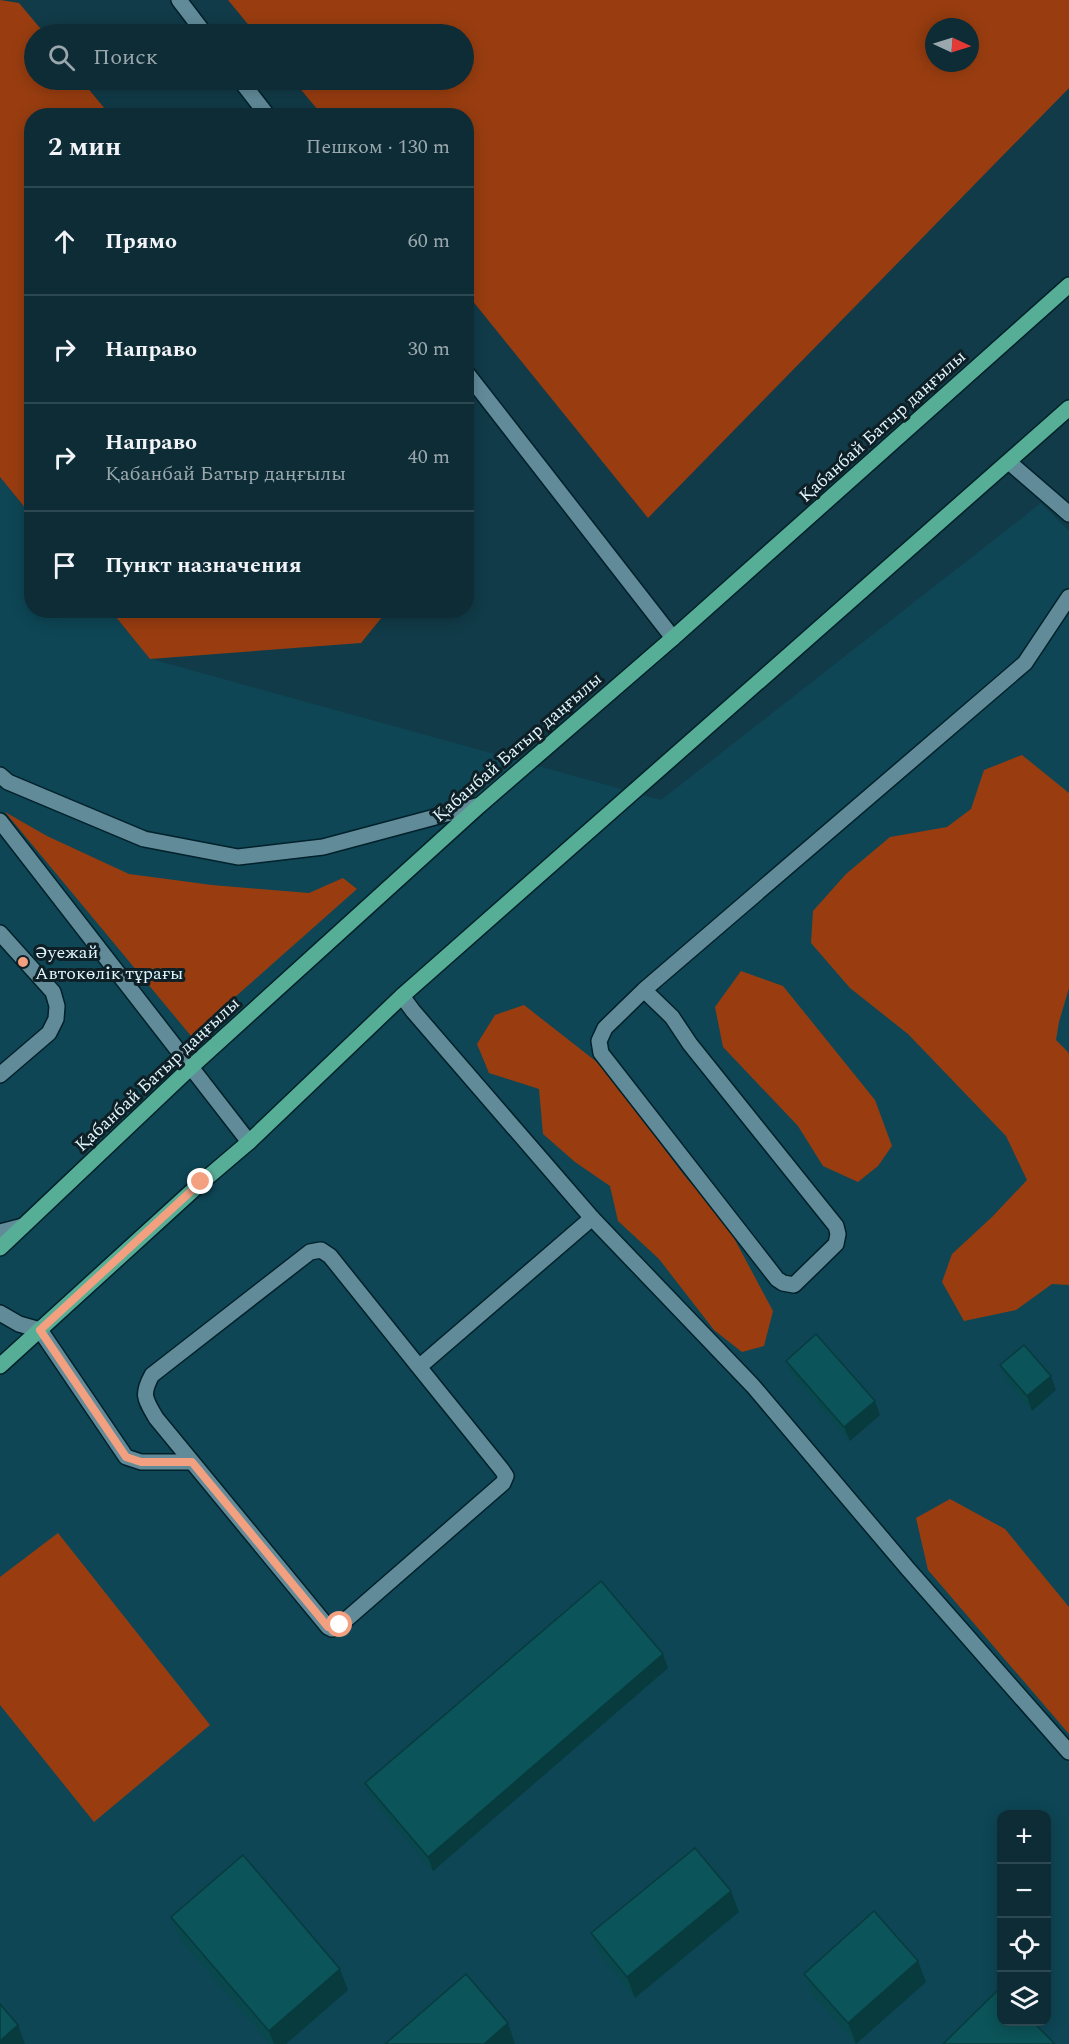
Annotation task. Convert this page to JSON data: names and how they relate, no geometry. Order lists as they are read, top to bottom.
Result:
{
  "streets": {
    "main road": ["Қабанбай Батыр даңғылы"]
  },
  "places": ["Әуежай Автокөлік тұрағы"],
  "north": "right",
  "page": {
    "search": "Поиск",
    "heading": ["2 мин", "Пешком · 130 m"],
    "list": [
      ["Прямо", "60 m"],
      ["Направо", "30 m"],
      ["Направо", "Қабанбай Батыр даңғылы", "40 m"],
      "Пункт назначения"
    ],
    "map_buttons": ["+", "−"]
  }
}
